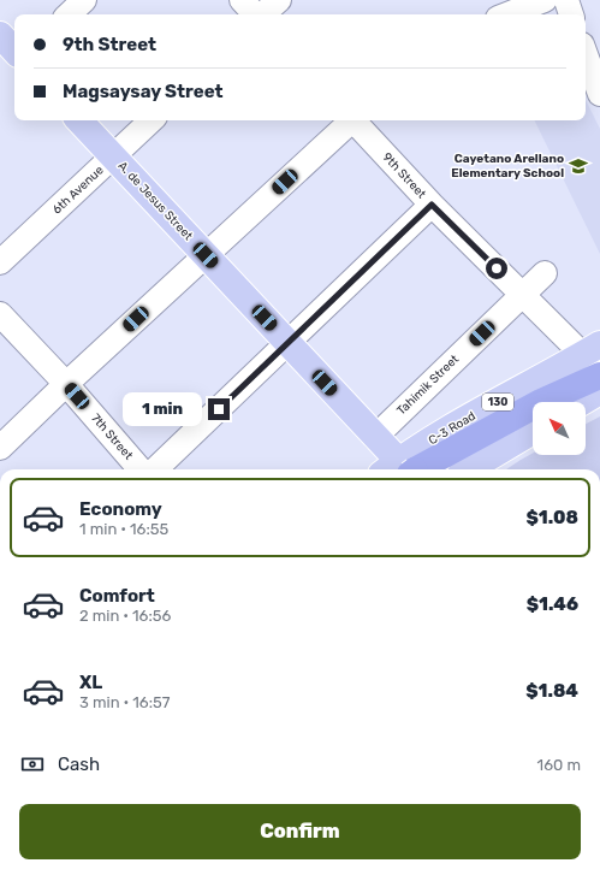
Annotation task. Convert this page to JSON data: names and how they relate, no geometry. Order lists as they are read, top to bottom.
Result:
{
  "streets": {
    "main road": ["A. de Jesus Street", "130", "C-3 Road"],
    "street": [
      "9th Street",
      "6th Avenue",
      "Tahimik Street",
      "7th Street"
    ]
  },
  "crossings": [
    ["9th Street", "Tahimik Street"],
    ["9th Street", "C-3 Road"],
    ["6th Avenue", "A. de Jesus Street"],
    ["A. de Jesus Street", "Tahimik Street"]
  ],
  "places": {
    "school or university": ["Cayetano Arellano Elementary School"]
  },
  "north": "top left",
  "page": {
    "banner": ["9th Street", "Magsaysay Street"],
    "bubble": "1 min",
    "list": [
      {
        "name": "Economy",
        "note": "1 min · 16:55",
        "value": "$1.08"
      },
      {
        "name": "Comfort",
        "note": "2 min · 16:56",
        "value": "$1.46"
      },
      {
        "name": "XL",
        "note": "3 min · 16:57",
        "value": "$1.84"
      }
    ],
    "pay": ["Cash", "160 m"],
    "buttons": "Confirm"
  }
}
